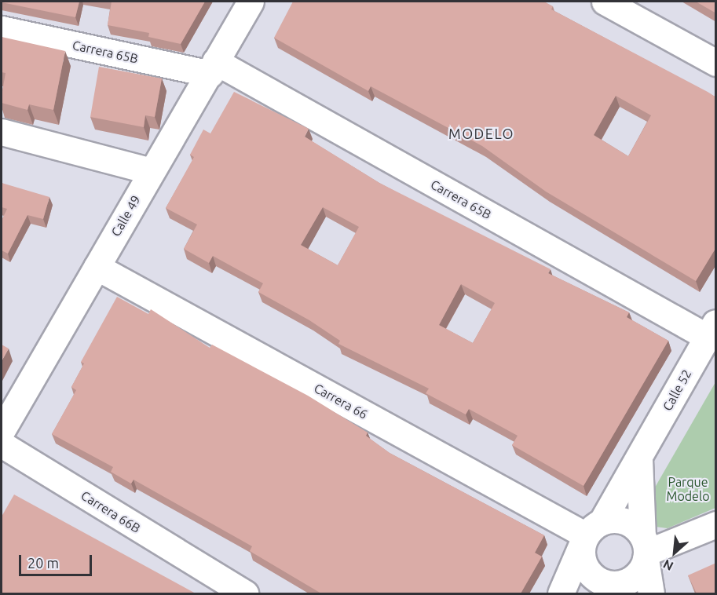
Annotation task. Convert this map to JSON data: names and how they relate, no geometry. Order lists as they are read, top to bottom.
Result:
{
  "streets": {
    "street": [
      "Carrera 65B",
      "Calle 49",
      "Calle 52",
      "Carrera 66",
      "Carrera 66B"
    ]
  },
  "crossings": [
    ["Carrera 65B", "Calle 49"],
    ["Carrera 65B", "Calle 52"],
    ["Calle 49", "Carrera 66"],
    ["Calle 52", "Carrera 66"]
  ],
  "districts": ["MODELO"],
  "parks": ["Parque Modelo"],
  "scale_bar": "20 m",
  "north": "bottom left"
}
